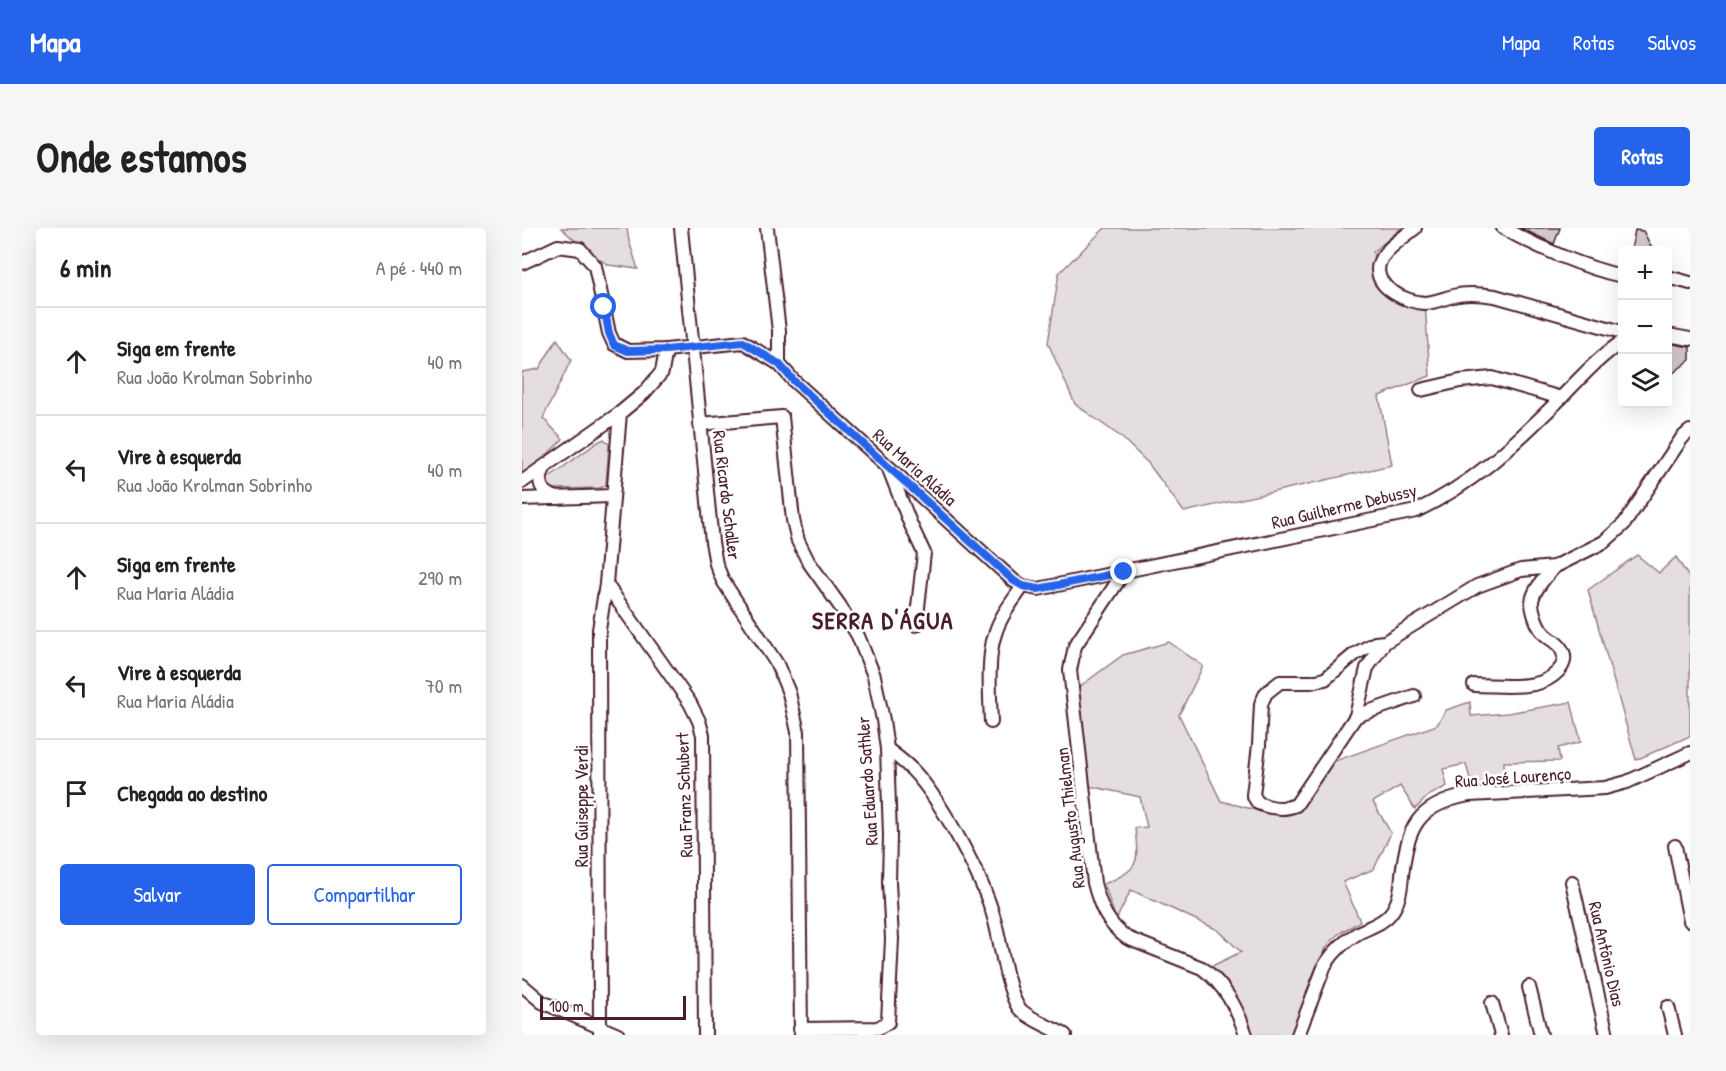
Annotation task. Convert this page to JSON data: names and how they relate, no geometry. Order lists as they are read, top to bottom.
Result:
{
  "streets": {
    "street": [
      "Rua Maria Aládia",
      "Rua Ricardo Schaller",
      "Rua Guilherme Debussy",
      "Rua José Lourenço",
      "Rua Eduardo Sathler",
      "Rua Franz Schubert",
      "Rua Guiseppe Verdi",
      "Rua Augusto Thielman",
      "Rua Antônio Dias"
    ]
  },
  "crossings": [
    ["Rua Maria Aládia", "Rua Ricardo Schaller"],
    ["Rua Ricardo Schaller", "Rua Eduardo Sathler"],
    ["Rua Guilherme Debussy", "Rua Augusto Thielman"],
    ["Rua Franz Schubert", "Rua Guiseppe Verdi"]
  ],
  "districts": ["SERRA D'ÁGUA"],
  "scale_bar": "100 m",
  "page": {
    "header": "Mapa",
    "nav": ["Mapa", "Rotas", "Salvos"],
    "buttons": [
      "Rotas",
      ["Salvar", "Compartilhar"]
    ],
    "title": "Onde estamos",
    "heading": ["6 min", "A pé · 440 m"],
    "map_buttons": ["+", "−"],
    "list": [
      ["Siga em frente", "Rua João Krolman Sobrinho", "40 m"],
      ["Vire à esquerda", "Rua João Krolman Sobrinho", "40 m"],
      ["Siga em frente", "Rua Maria Aládia", "290 m"],
      ["Vire à esquerda", "Rua Maria Aládia", "70 m"],
      "Chegada ao destino"
    ],
    "scale": "100 m"
  }
}
